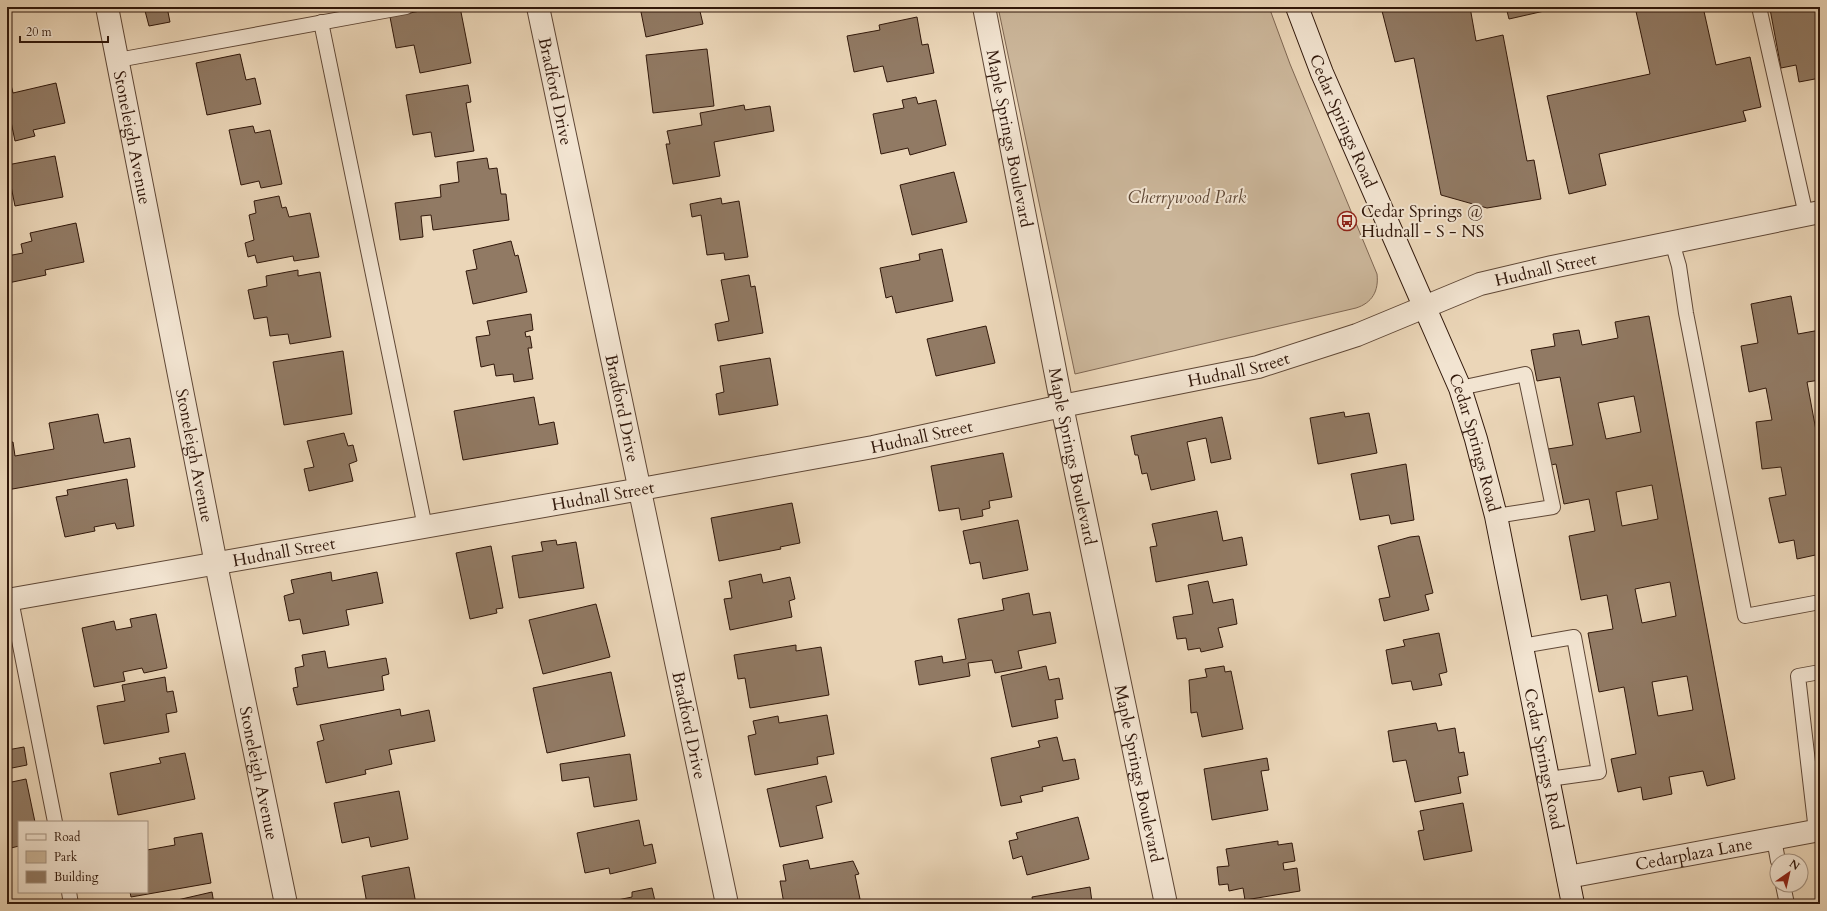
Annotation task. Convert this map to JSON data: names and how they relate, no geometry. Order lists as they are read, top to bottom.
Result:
{
  "streets": {
    "street": [
      "Bradford Drive",
      "Cedar Springs Road",
      "Stoneleigh Avenue",
      "Maple Springs Boulevard",
      "Hudnall Street",
      "Cedarplaza Lane"
    ]
  },
  "crossings": [
    ["Bradford Drive", "Hudnall Street"],
    ["Cedar Springs Road", "Hudnall Street"],
    ["Cedar Springs Road", "Cedarplaza Lane"],
    ["Stoneleigh Avenue", "Hudnall Street"],
    ["Maple Springs Boulevard", "Hudnall Street"]
  ],
  "parks": ["Cherrywood Park"],
  "places": {
    "bus stop": ["Cedar Springs @ Hudnall - S - NS"]
  },
  "legend": ["Road", "Park", "Building"],
  "scale_bar": "20 m",
  "north": "top right"
}
